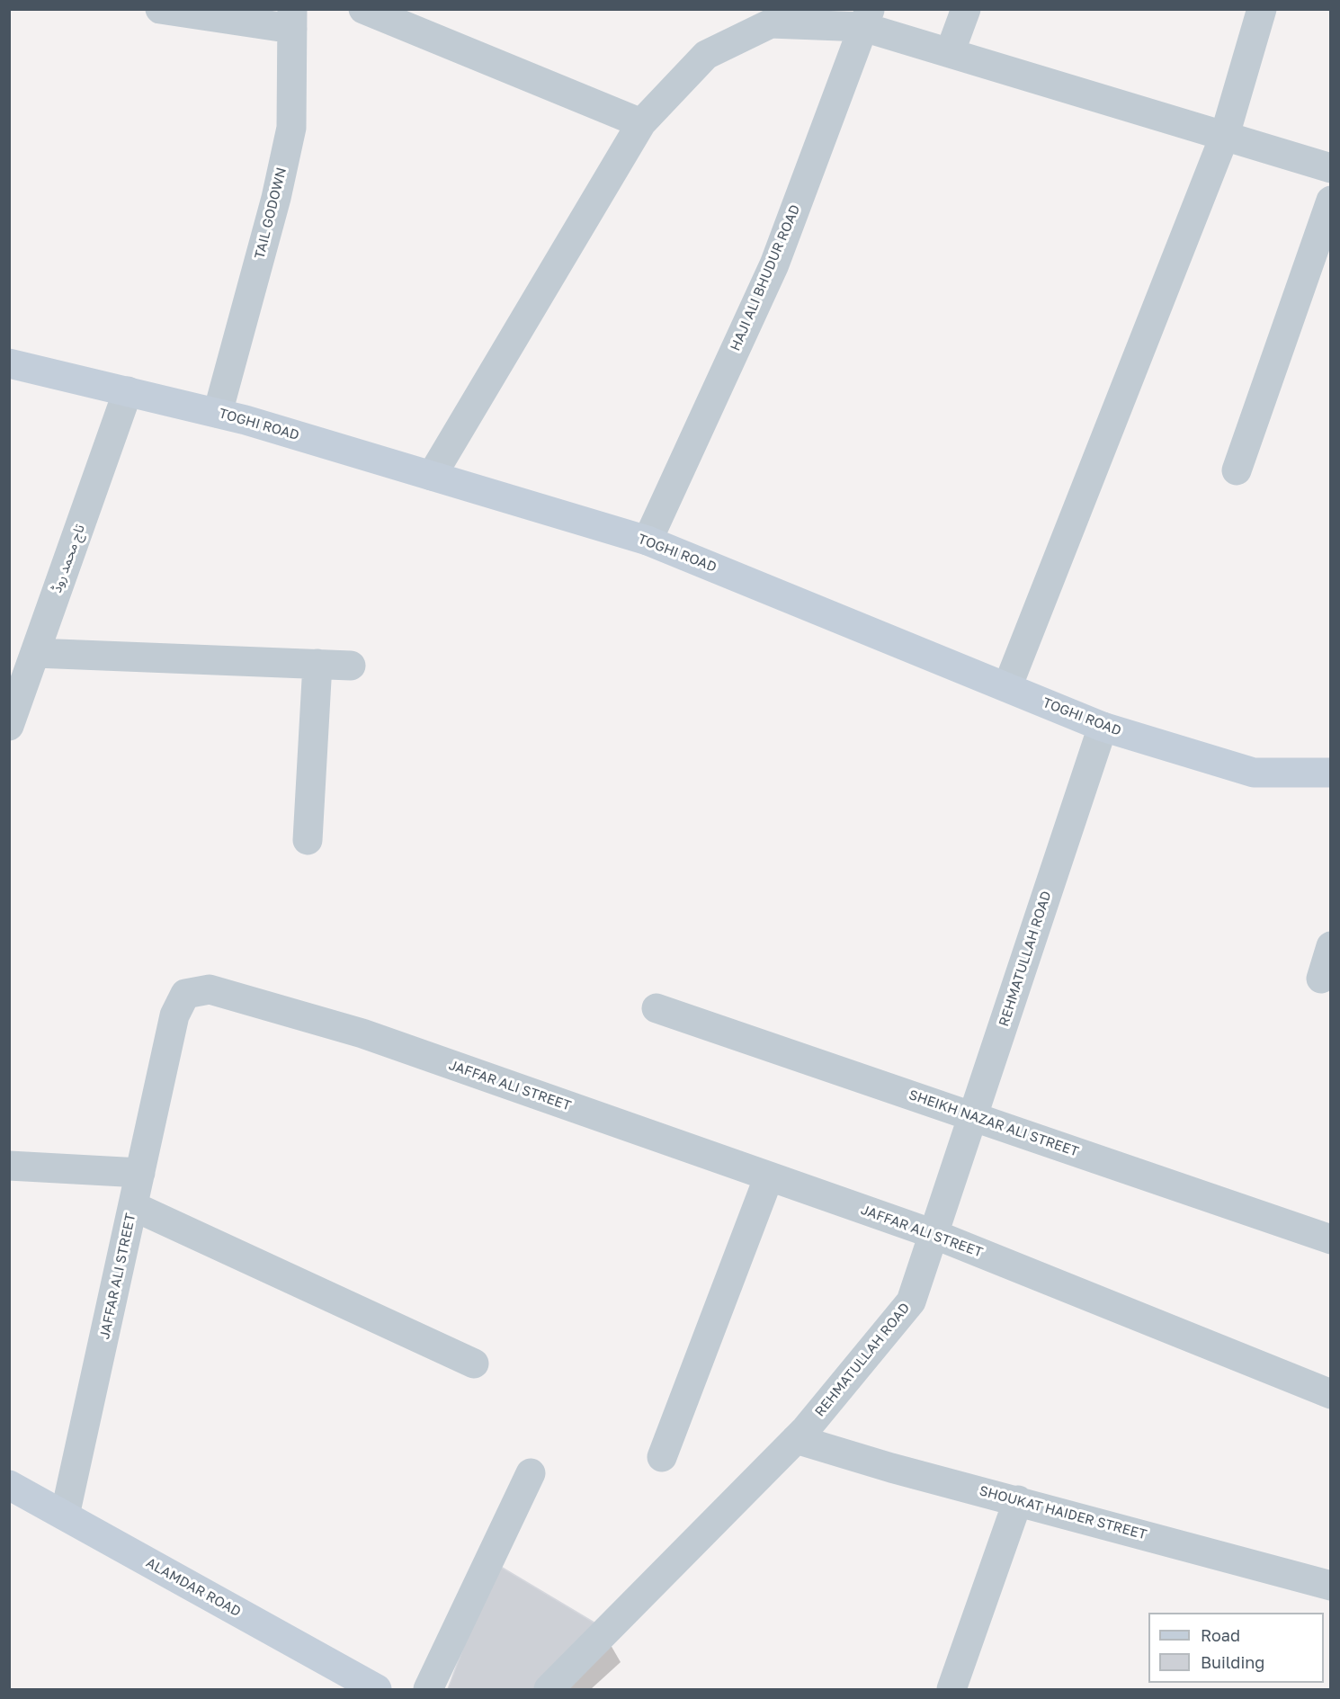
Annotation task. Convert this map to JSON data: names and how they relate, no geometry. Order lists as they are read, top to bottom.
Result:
{
  "streets": {
    "street": [
      "TAIL GODOWN",
      "HAJI ALI BHUDUR ROAD",
      "TOGHI ROAD",
      "تاج محمد روڈ",
      "REHMATULLAH ROAD",
      "JAFFAR ALI STREET",
      "SHEIKH NAZAR ALI STREET",
      "SHOUKAT HAIDER STREET",
      "ALAMDAR ROAD"
    ]
  },
  "crossings": [
    ["TAIL GODOWN", "TOGHI ROAD"],
    ["HAJI ALI BHUDUR ROAD", "TOGHI ROAD"],
    ["TOGHI ROAD", "تاج محمد روڈ"],
    ["TOGHI ROAD", "REHMATULLAH ROAD"],
    ["REHMATULLAH ROAD", "JAFFAR ALI STREET"],
    ["REHMATULLAH ROAD", "SHEIKH NAZAR ALI STREET"],
    ["REHMATULLAH ROAD", "SHOUKAT HAIDER STREET"],
    ["JAFFAR ALI STREET", "ALAMDAR ROAD"]
  ],
  "legend": ["Road", "Building"]
}
